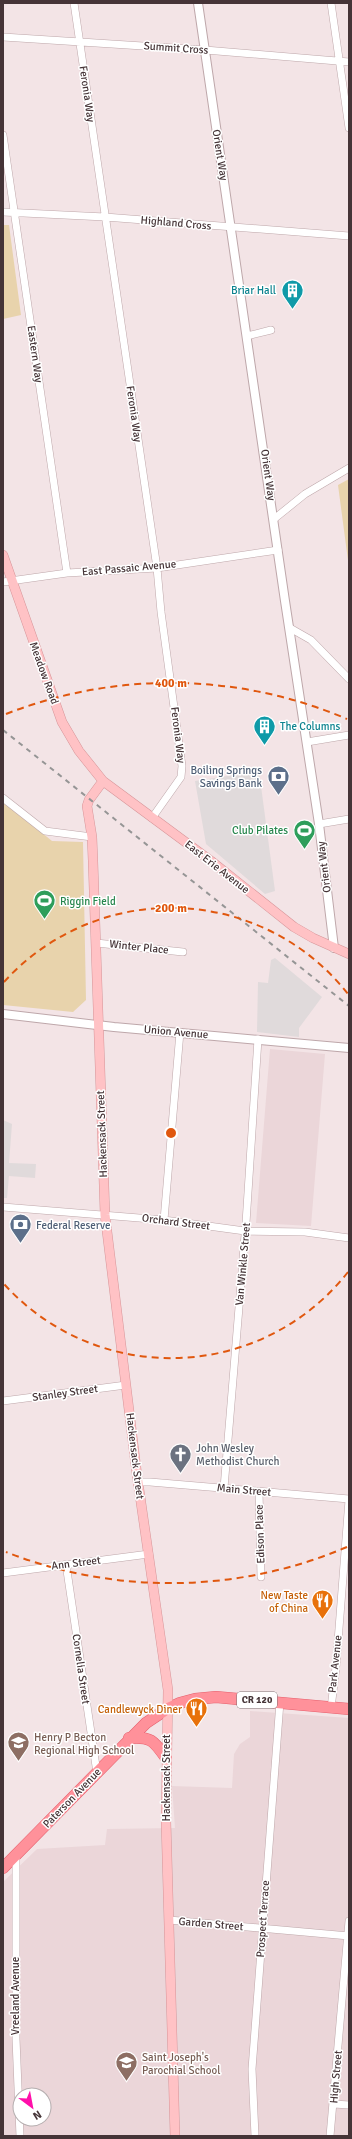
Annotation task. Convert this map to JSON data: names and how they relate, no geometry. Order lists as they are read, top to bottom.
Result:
{
  "streets": {
    "main road": [
      "Meadow Road",
      "East Erie Avenue",
      "Hackensack Street",
      "CR 120",
      "Paterson Avenue"
    ],
    "street": [
      "Summit Cross",
      "Feronia Way",
      "Orient Way",
      "Highland Cross",
      "Eastern Way",
      "East Passaic Avenue",
      "Winter Place",
      "Union Avenue",
      "Orchard Street",
      "Van Winkle Street",
      "Stanley Street",
      "Main Street",
      "Edison Place",
      "Ann Street",
      "Park Avenue",
      "Cornelia Street",
      "Prospect Terrace",
      "Garden Street",
      "Vreeland Avenue",
      "High Street"
    ]
  },
  "crossings": [
    ["Summit Cross", "Feronia Way"],
    ["Summit Cross", "Orient Way"],
    ["Feronia Way", "Highland Cross"],
    ["Feronia Way", "East Passaic Avenue"],
    ["Feronia Way", "East Erie Avenue"],
    ["Orient Way", "Highland Cross"],
    ["Orient Way", "East Passaic Avenue"],
    ["Orient Way", "East Erie Avenue"],
    ["Highland Cross", "Eastern Way"],
    ["Eastern Way", "East Passaic Avenue"],
    ["East Passaic Avenue", "Meadow Road"],
    ["Meadow Road", "East Erie Avenue"],
    ["Meadow Road", "Hackensack Street"],
    ["East Erie Avenue", "Hackensack Street"],
    ["Winter Place", "Hackensack Street"],
    ["Union Avenue", "Hackensack Street"],
    ["Union Avenue", "Van Winkle Street"],
    ["Hackensack Street", "Orchard Street"],
    ["Hackensack Street", "Stanley Street"],
    ["Hackensack Street", "Main Street"],
    ["Hackensack Street", "Ann Street"],
    ["Hackensack Street", "Paterson Avenue"],
    ["Hackensack Street", "Garden Street"],
    ["Orchard Street", "Van Winkle Street"],
    ["Van Winkle Street", "Main Street"],
    ["Main Street", "Edison Place"],
    ["Main Street", "Park Avenue"],
    ["Ann Street", "Cornelia Street"],
    ["Park Avenue", "Paterson Avenue"],
    ["Cornelia Street", "Paterson Avenue"],
    ["Paterson Avenue", "Prospect Terrace"],
    ["Paterson Avenue", "Vreeland Avenue"],
    ["Prospect Terrace", "Garden Street"],
    ["Garden Street", "High Street"]
  ],
  "places": {
    "building": ["Briar Hall", "The Columns"],
    "bank": ["Boiling Springs Savings Bank", "Federal Reserve"],
    "sports": ["Club Pilates", "Riggin Field"],
    "church": ["John Wesley Methodist Church"],
    "restaurant": ["New Taste of China", "Candlewyck Diner"],
    "school or university": ["Henry P Becton Regional High School", "Saint Joseph's Parochial School"]
  },
  "north": "bottom right",
  "rings": ["400 m", "200 m"]
}
